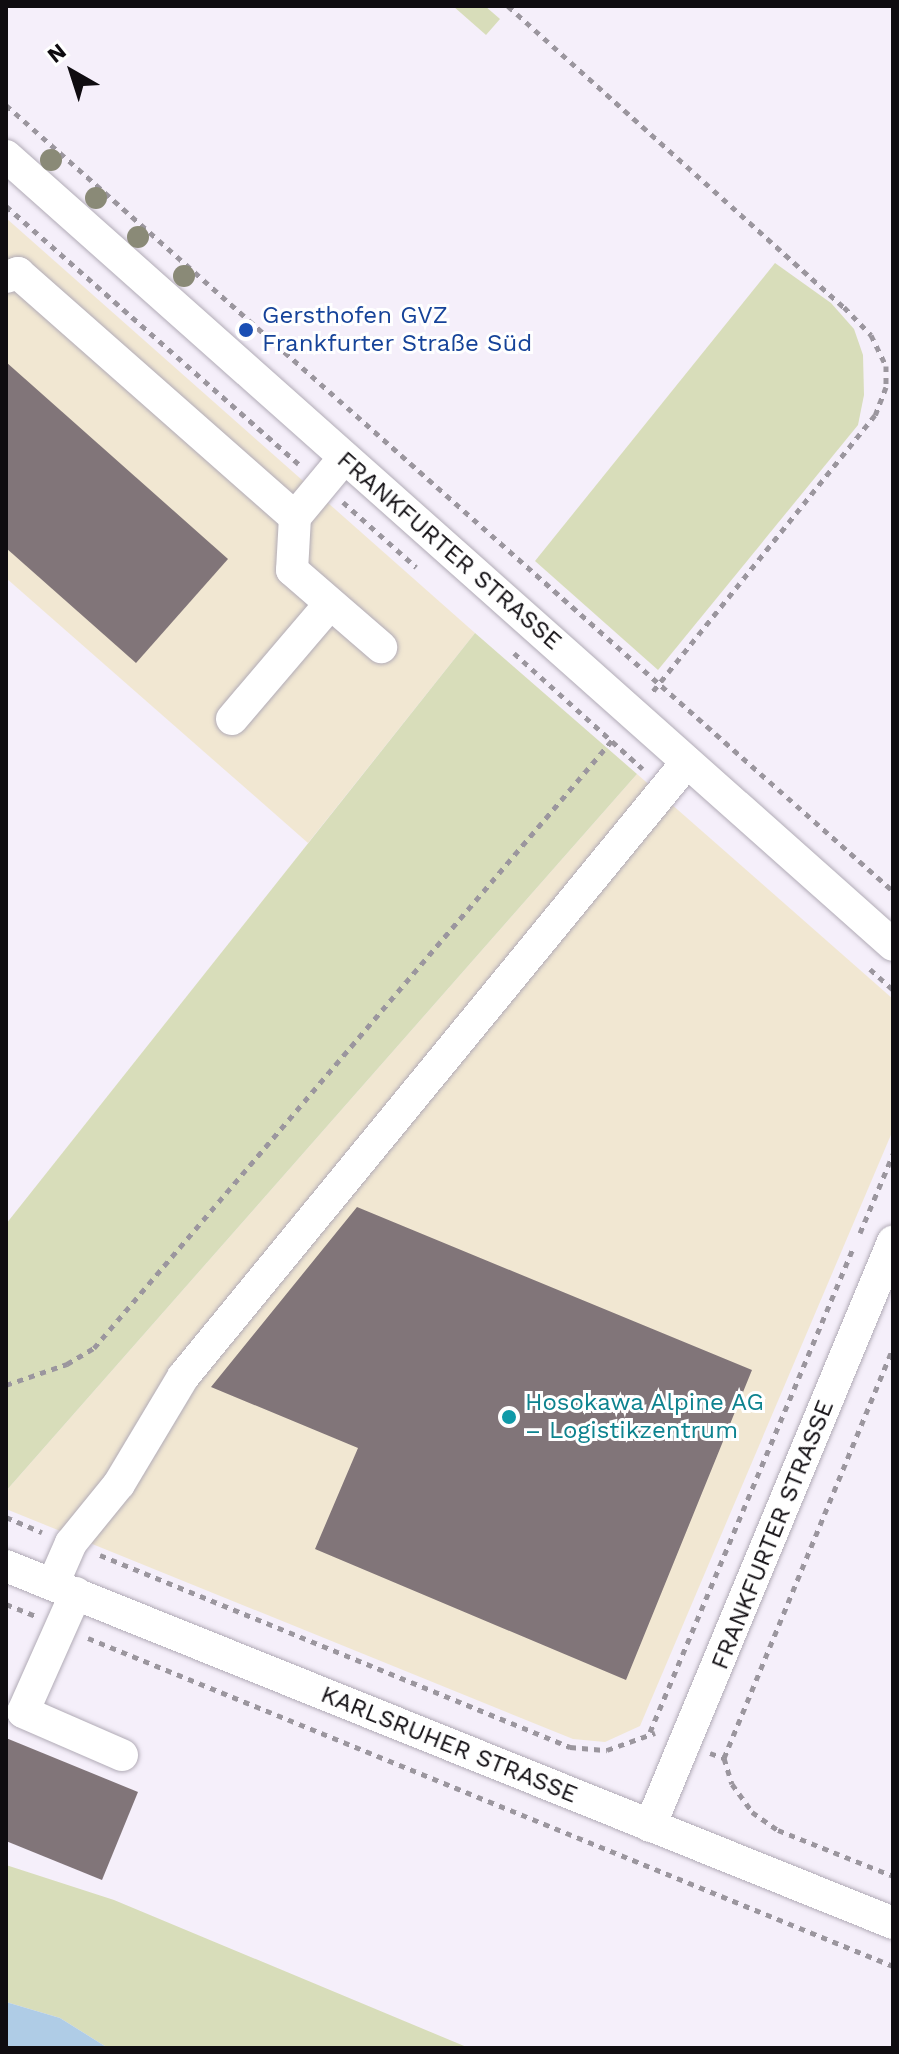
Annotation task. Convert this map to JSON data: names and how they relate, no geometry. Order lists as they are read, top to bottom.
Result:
{
  "streets": {
    "street": ["FRANKFURTER STRASSE", "KARLSRUHER STRASSE"]
  },
  "crossings": [
    ["FRANKFURTER STRASSE", "KARLSRUHER STRASSE"]
  ],
  "places": ["Gersthofen GVZ Frankfurter Straße Süd", "Hosokawa Alpine AG – Logistikzentrum"],
  "north": "top left"
}
